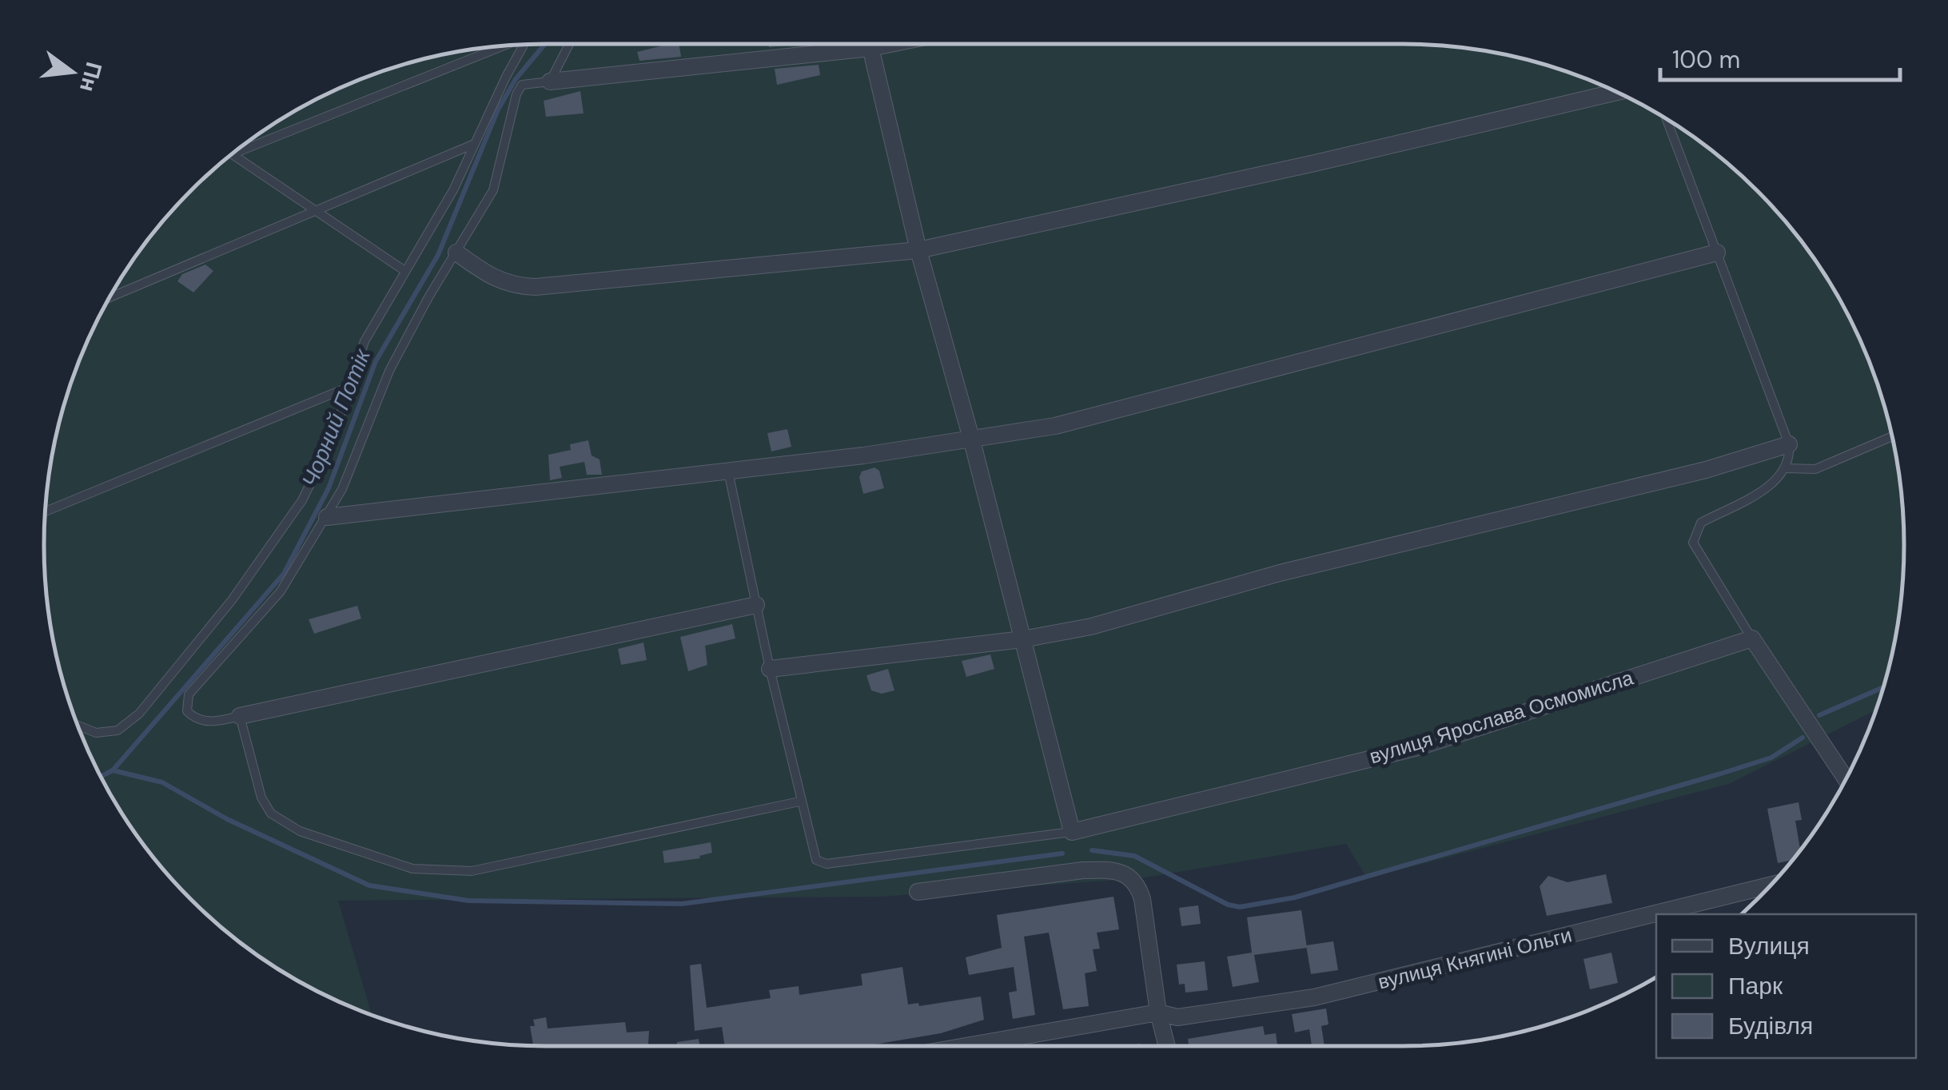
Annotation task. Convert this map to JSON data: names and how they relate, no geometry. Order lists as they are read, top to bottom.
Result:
{
  "streets": {
    "street": ["вулиця Ярослава Осмомисла", "вулиця Княгині Ольги"]
  },
  "water": ["Чорний Потік"],
  "legend": ["Вулиця", "Парк", "Будівля"],
  "scale_bar": "100 m",
  "north": "right"
}
